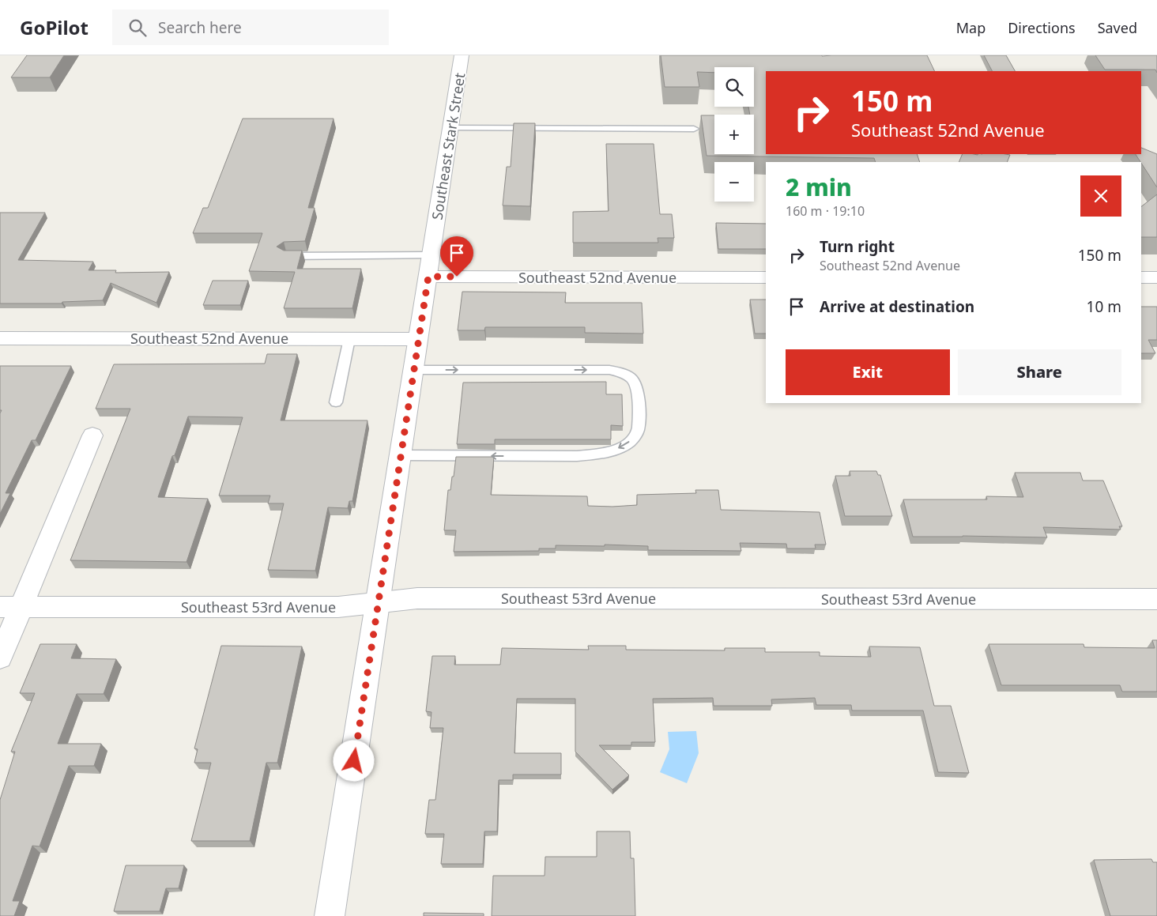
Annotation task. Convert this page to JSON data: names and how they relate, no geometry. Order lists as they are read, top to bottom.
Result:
{
  "streets": {
    "street": ["Southeast Stark Street", "Southeast 52nd Avenue", "Southeast 53rd Avenue"]
  },
  "crossings": [
    ["Southeast Stark Street", "Southeast 52nd Avenue"],
    ["Southeast Stark Street", "Southeast 53rd Avenue"]
  ],
  "page": {
    "header": "GoPilot",
    "search": "Search here",
    "nav": ["Map", "Directions", "Saved"],
    "map_buttons": ["+", "−"],
    "turn": ["150 m", "Southeast 52nd Avenue"],
    "heading": ["2 min", "160 m · 19:10"],
    "list": [
      {
        "name": "Turn right",
        "note": "Southeast 52nd Avenue",
        "value": "150 m"
      },
      {
        "name": "Arrive at destination",
        "value": "10 m"
      }
    ],
    "buttons": ["Exit", "Share"]
  }
}
